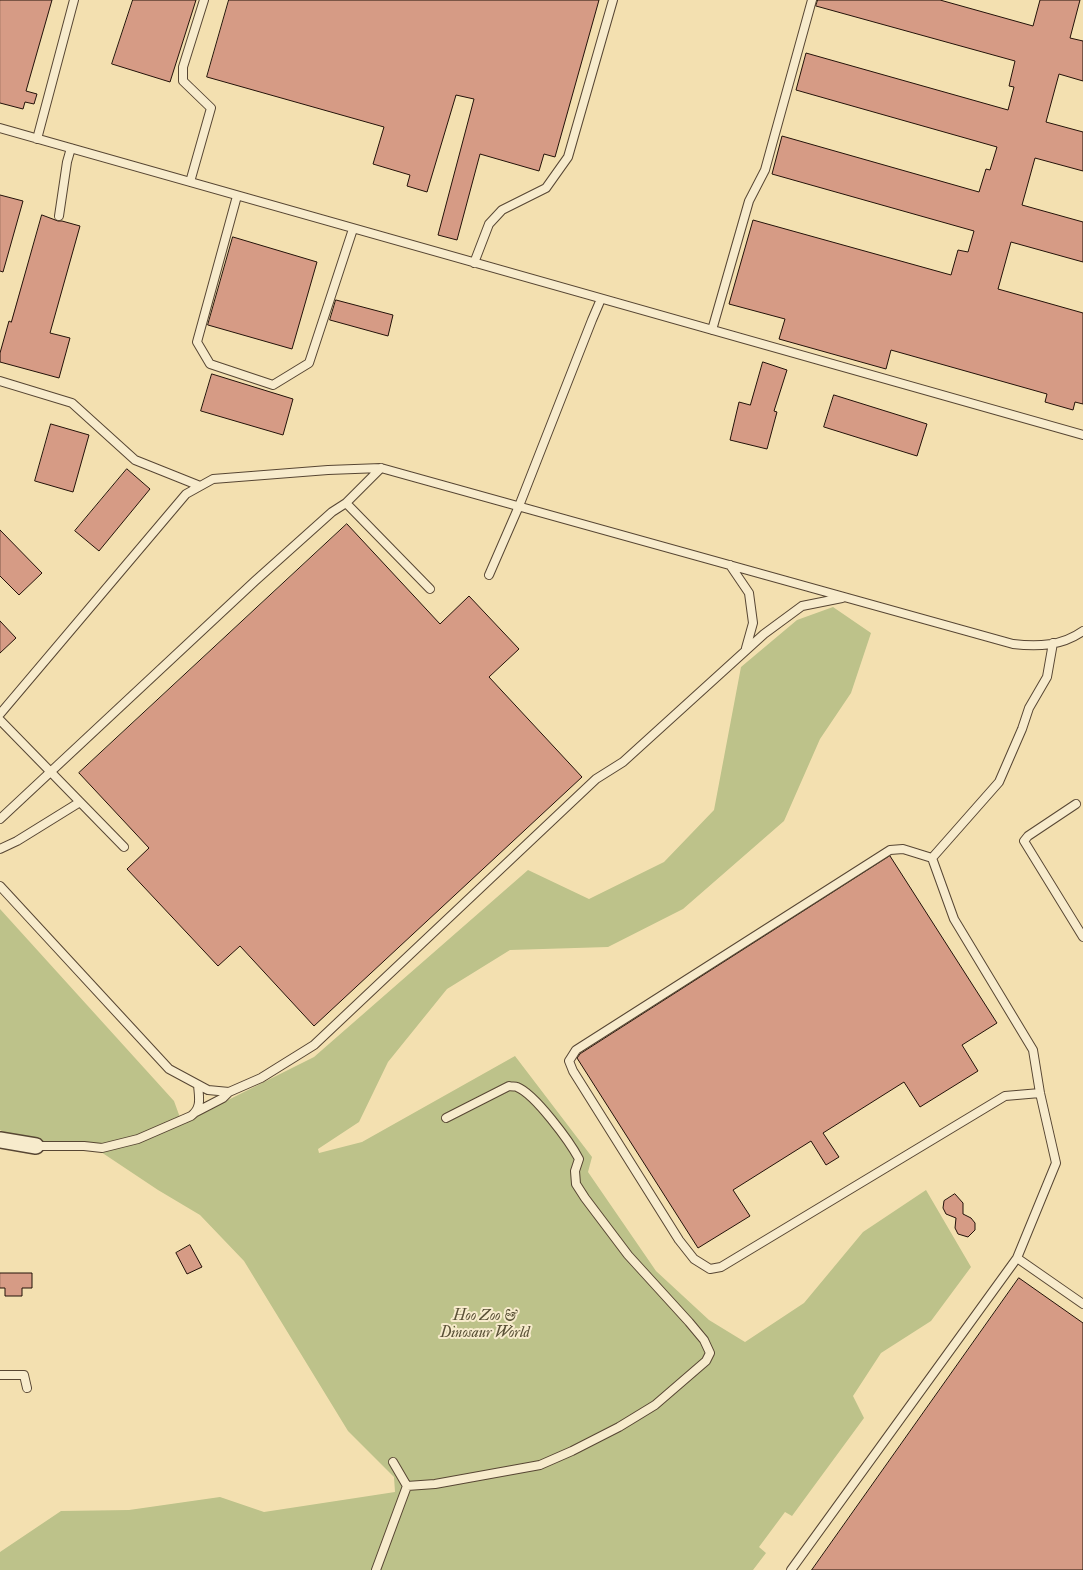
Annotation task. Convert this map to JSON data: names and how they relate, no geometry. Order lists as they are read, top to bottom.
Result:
{
  "parks": ["Hoo Zoo & Dinosaur World"]
}
